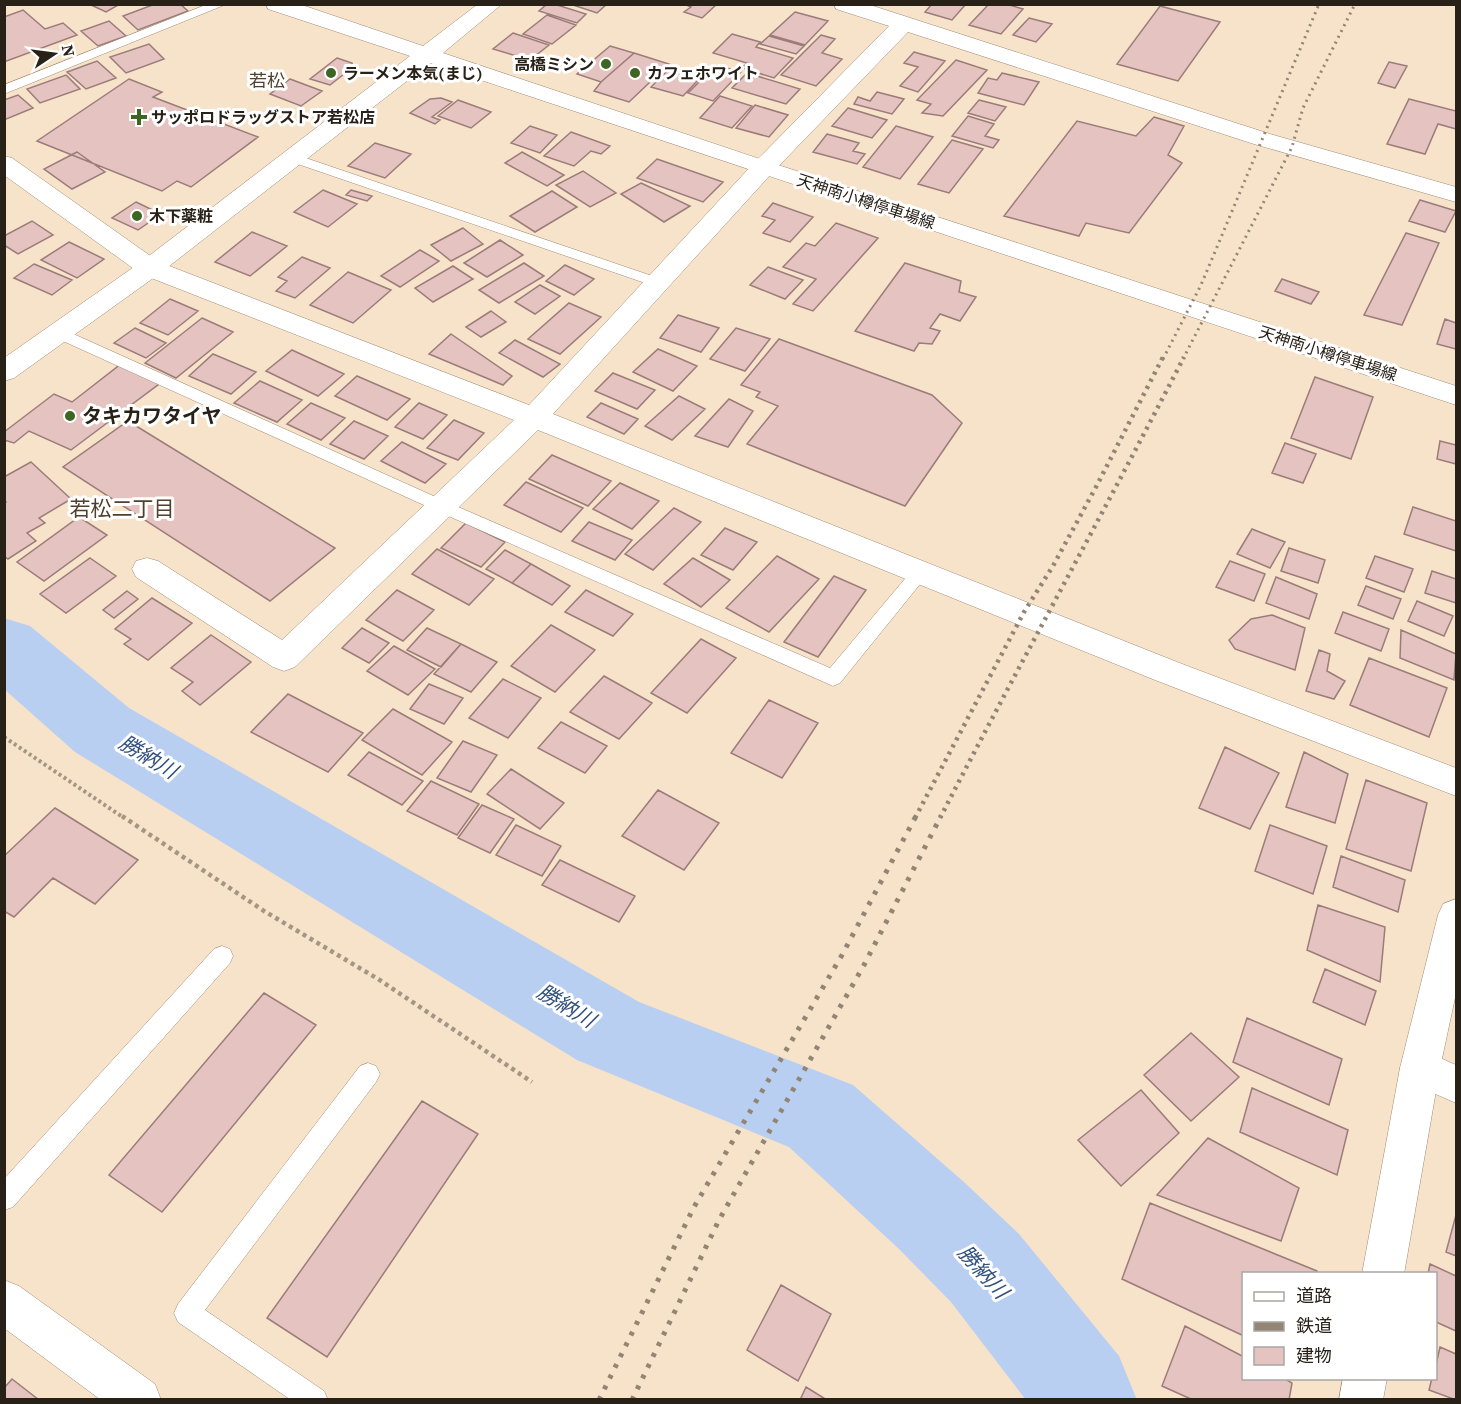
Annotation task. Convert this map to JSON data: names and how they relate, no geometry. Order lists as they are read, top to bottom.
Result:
{
  "streets": {
    "street": ["天神南小樽停車場線"]
  },
  "districts": ["若松", "若松二丁目"],
  "water": ["勝納川"],
  "places": {
    "other": [
      "高橋ミシン",
      "ラーメン本気(まじ)",
      "カフェホワイト",
      "木下薬粧",
      "タキカワタイヤ"
    ],
    "health": ["サッポロドラッグストア若松店"]
  },
  "legend": ["道路", "鉄道", "建物"],
  "north": "right"
}
